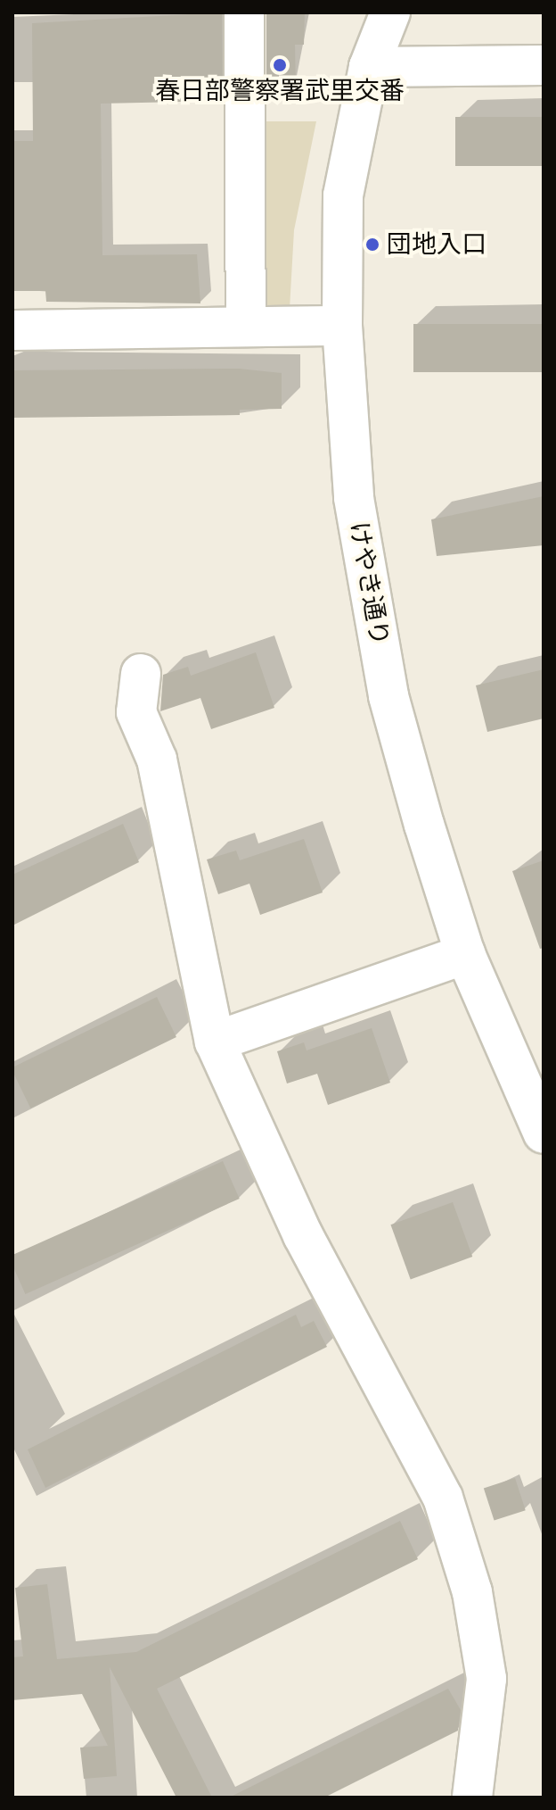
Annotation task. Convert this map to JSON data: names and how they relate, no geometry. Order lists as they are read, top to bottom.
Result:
{
  "streets": {
    "street": ["けやき通り"]
  },
  "places": ["春日部警察署武里交番", "団地入口"]
}
